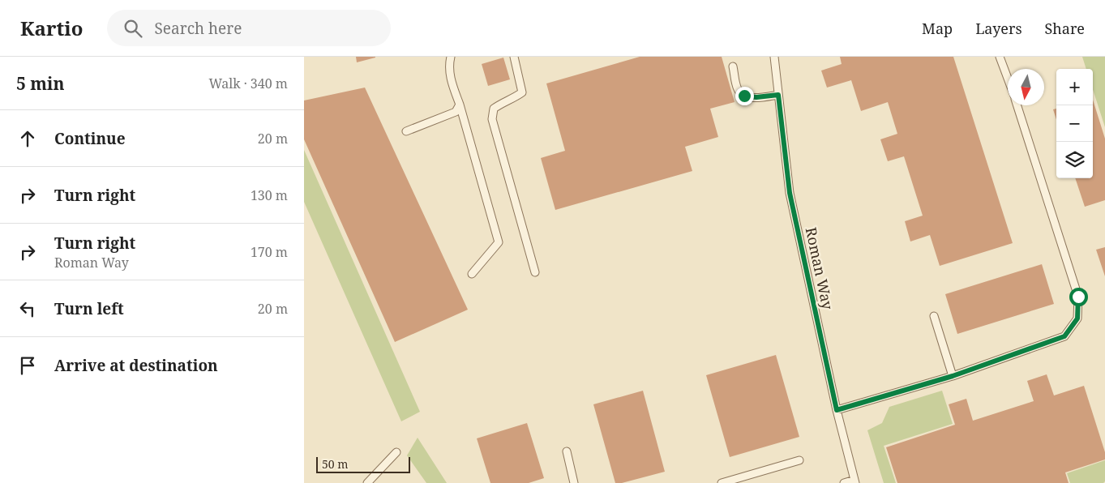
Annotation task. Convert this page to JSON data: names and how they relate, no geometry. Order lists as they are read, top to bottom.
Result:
{
  "streets": {
    "lane": ["Roman Way"]
  },
  "scale_bar": "50 m",
  "north": "bottom",
  "page": {
    "header": "Kartio",
    "search": "Search here",
    "nav": ["Map", "Layers", "Share"],
    "heading": ["5 min", "Walk · 340 m"],
    "map_buttons": ["+", "−"],
    "list": [
      ["Continue", "20 m"],
      ["Turn right", "130 m"],
      ["Turn right", "Roman Way", "170 m"],
      ["Turn left", "20 m"],
      "Arrive at destination"
    ],
    "scale": "50 m"
  }
}
